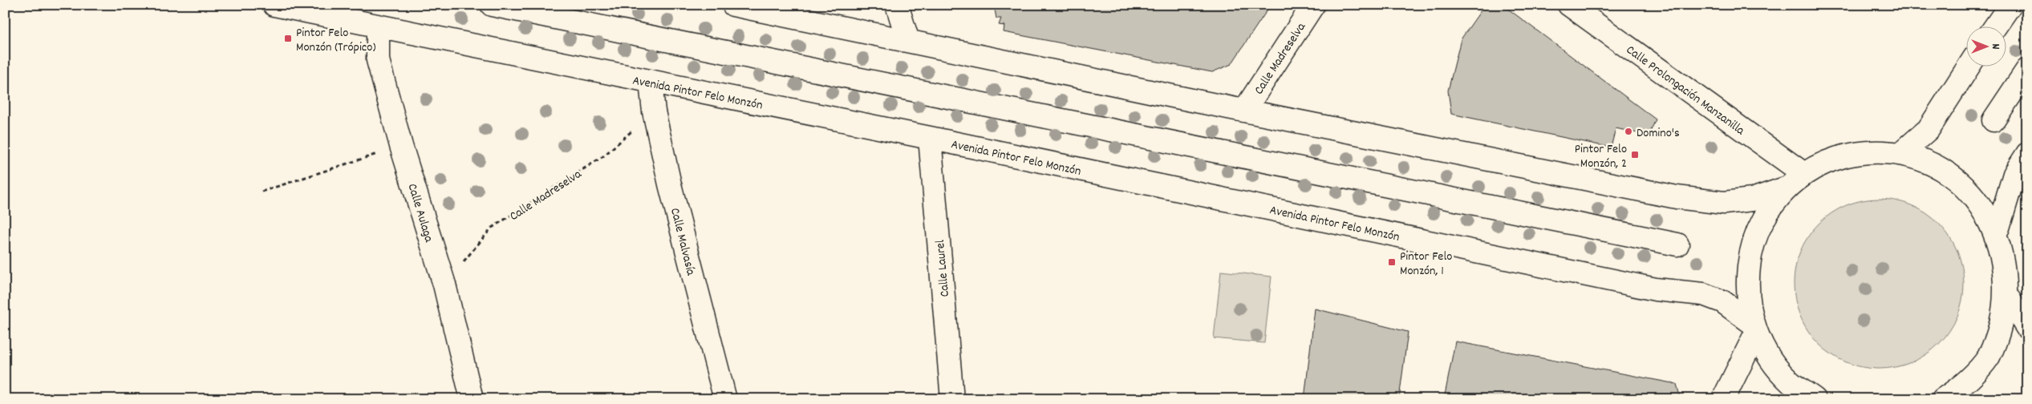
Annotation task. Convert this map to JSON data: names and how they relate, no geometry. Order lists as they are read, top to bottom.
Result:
{
  "streets": {
    "street": [
      "Calle Madreselva",
      "Calle Prolongación Manzanilla",
      "Avenida Pintor Felo Monzón",
      "Calle Aulaga",
      "Calle Malvasía",
      "Calle Laurel"
    ]
  },
  "crossings": [
    ["Calle Madreselva", "Calle Aulaga"],
    ["Calle Madreselva", "Calle Malvasía"],
    ["Avenida Pintor Felo Monzón", "Calle Aulaga"],
    ["Avenida Pintor Felo Monzón", "Calle Malvasía"],
    ["Avenida Pintor Felo Monzón", "Calle Laurel"]
  ],
  "places": {
    "transit": ["Pintor Felo Monzón (Trópico)", "Pintor Felo Monzón, 2", "Pintor Felo Monzón, 1"],
    "other": ["Domino's"]
  },
  "north": "right"
}
